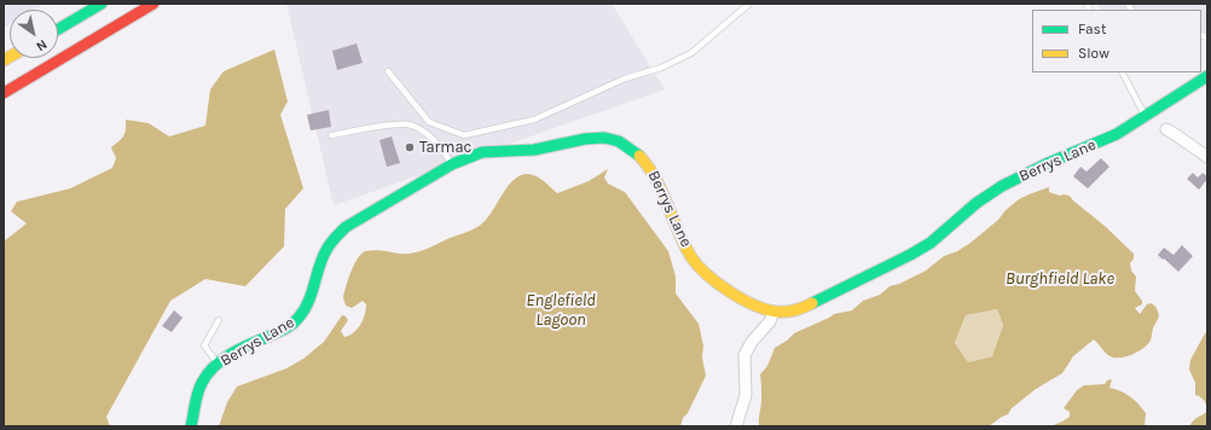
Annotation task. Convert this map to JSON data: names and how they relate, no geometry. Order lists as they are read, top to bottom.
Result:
{
  "streets": {
    "main road": ["Berrys Lane"]
  },
  "water": ["Burghfield Lake", "Englefield Lagoon"],
  "places": ["Tarmac"],
  "legend": ["Fast", "Slow"],
  "north": "bottom right"
}
